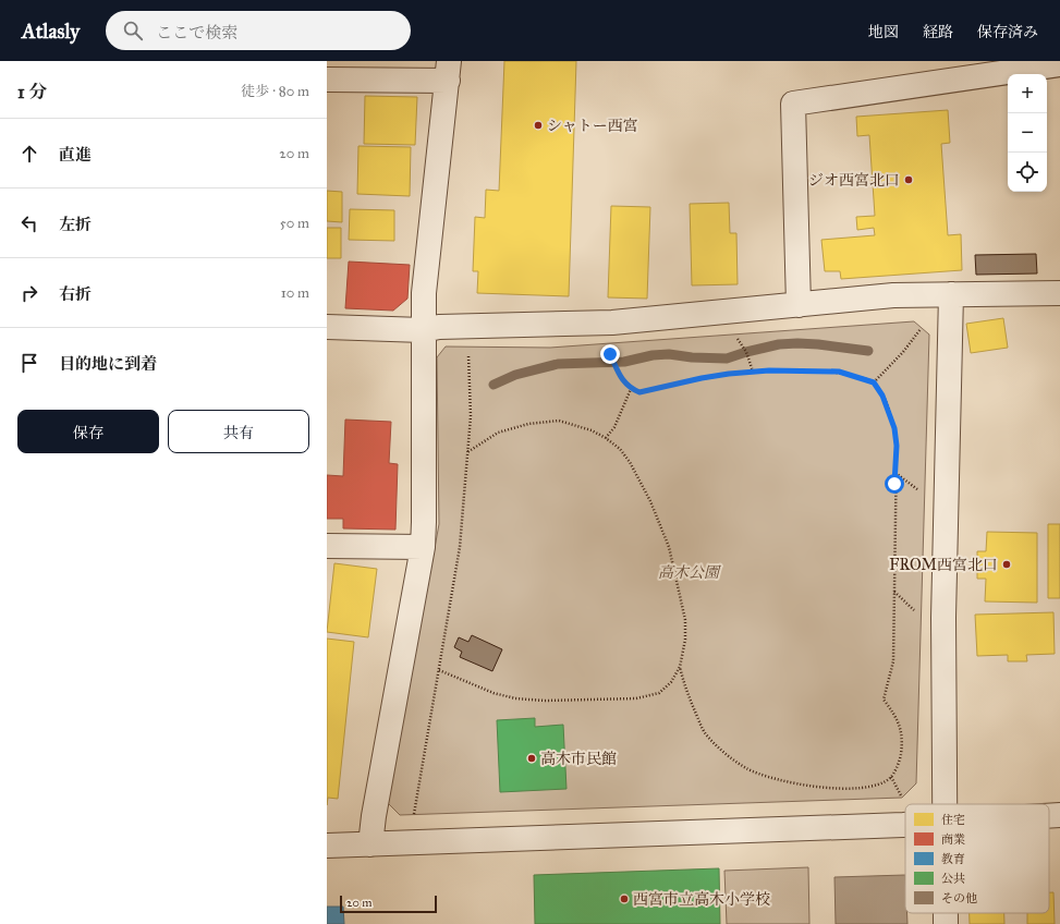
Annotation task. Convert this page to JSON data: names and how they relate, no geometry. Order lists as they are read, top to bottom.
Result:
{
  "parks": ["高木公園"],
  "places": [
    "シャトー西宮",
    "ジオ西宮北口",
    "FROM西宮北口",
    "高木市民館",
    "西宮市立高木小学校"
  ],
  "legend": [
    "住宅",
    "商業",
    "教育",
    "公共",
    "その他"
  ],
  "scale_bar": "20 m",
  "page": {
    "header": "Atlasly",
    "search": "ここで検索",
    "nav": ["地図", "経路", "保存済み"],
    "heading": ["1 分", "徒歩 · 80 m"],
    "map_buttons": ["+", "−"],
    "list": [
      ["直進", "20 m"],
      ["左折", "50 m"],
      ["右折", "10 m"],
      "目的地に到着"
    ],
    "buttons": ["保存", "共有"],
    "scale": "20 m"
  }
}
